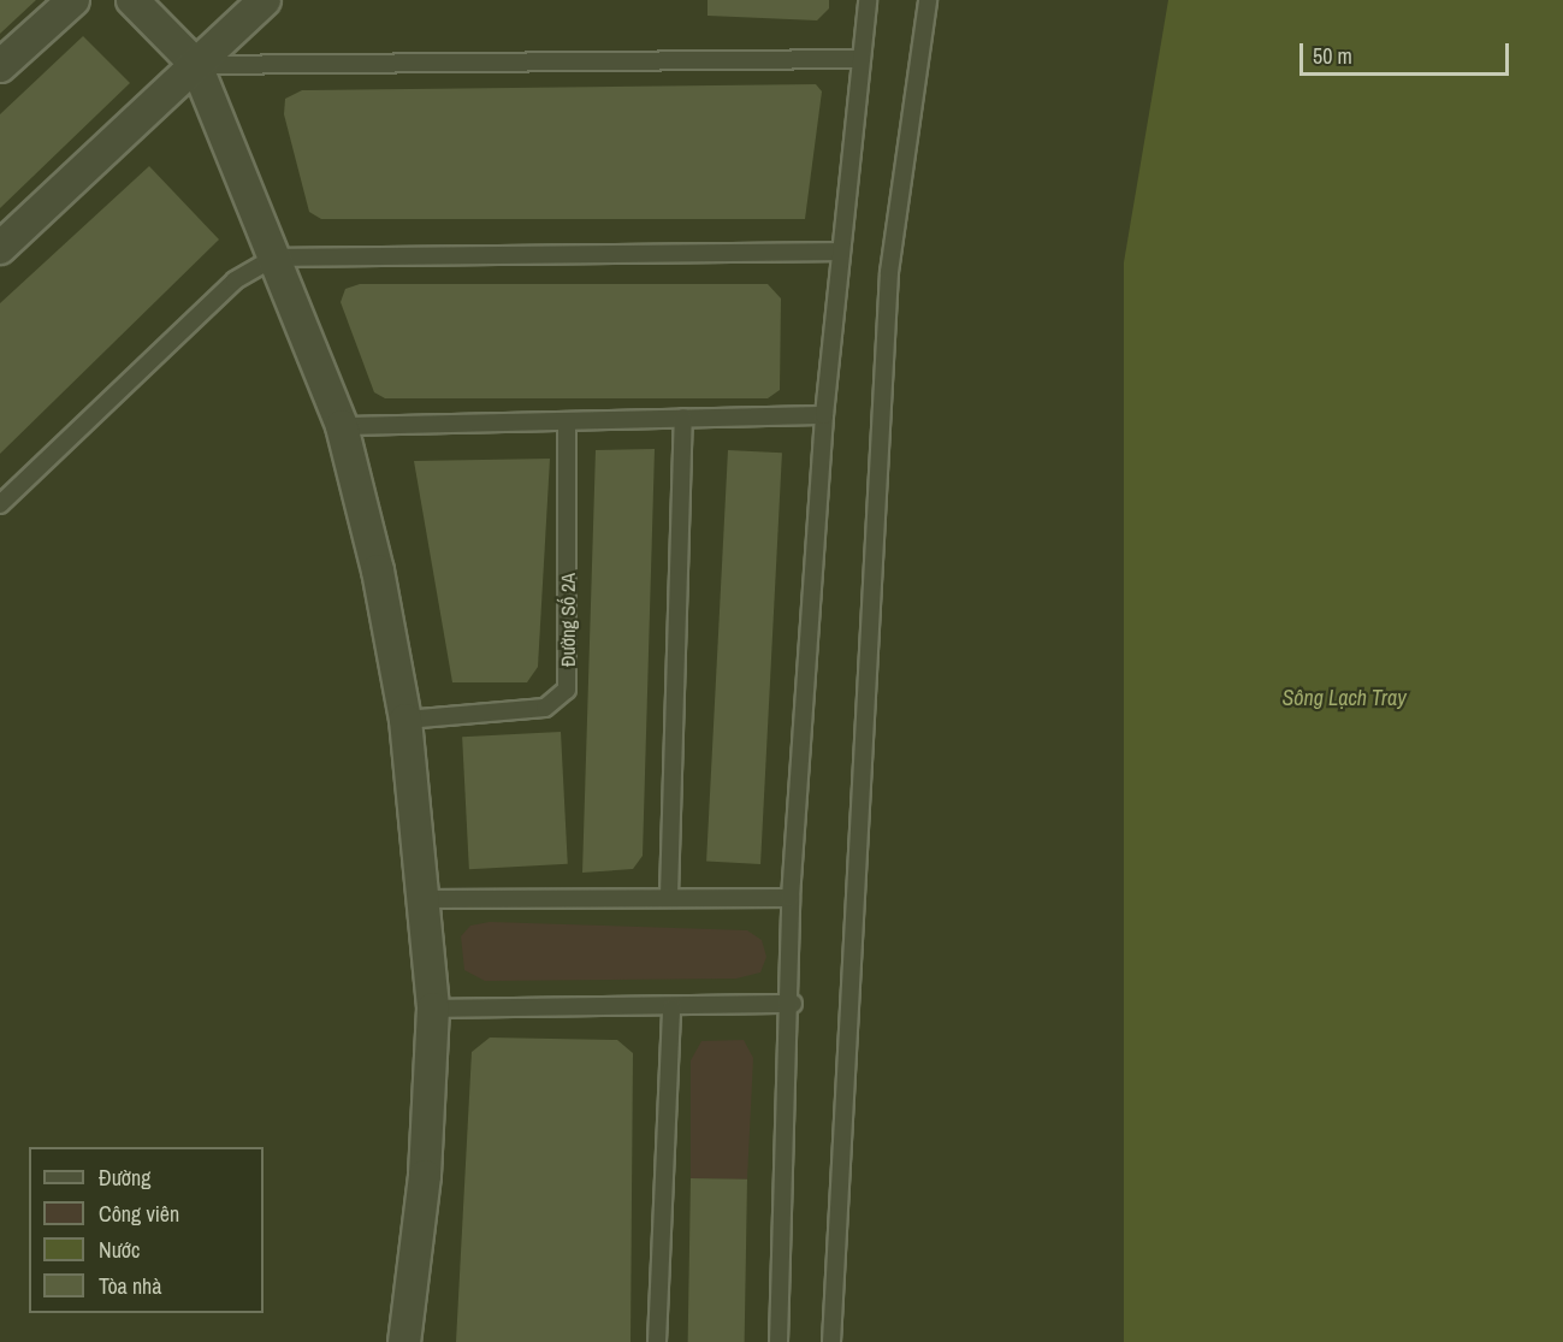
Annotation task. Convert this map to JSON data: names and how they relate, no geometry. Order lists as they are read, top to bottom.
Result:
{
  "streets": {
    "lane": ["Đường Số 2A"]
  },
  "water": ["Sông Lạch Tray"],
  "legend": [
    "Đường",
    "Công viên",
    "Nước",
    "Tòa nhà"
  ],
  "scale_bar": "50 m"
}
